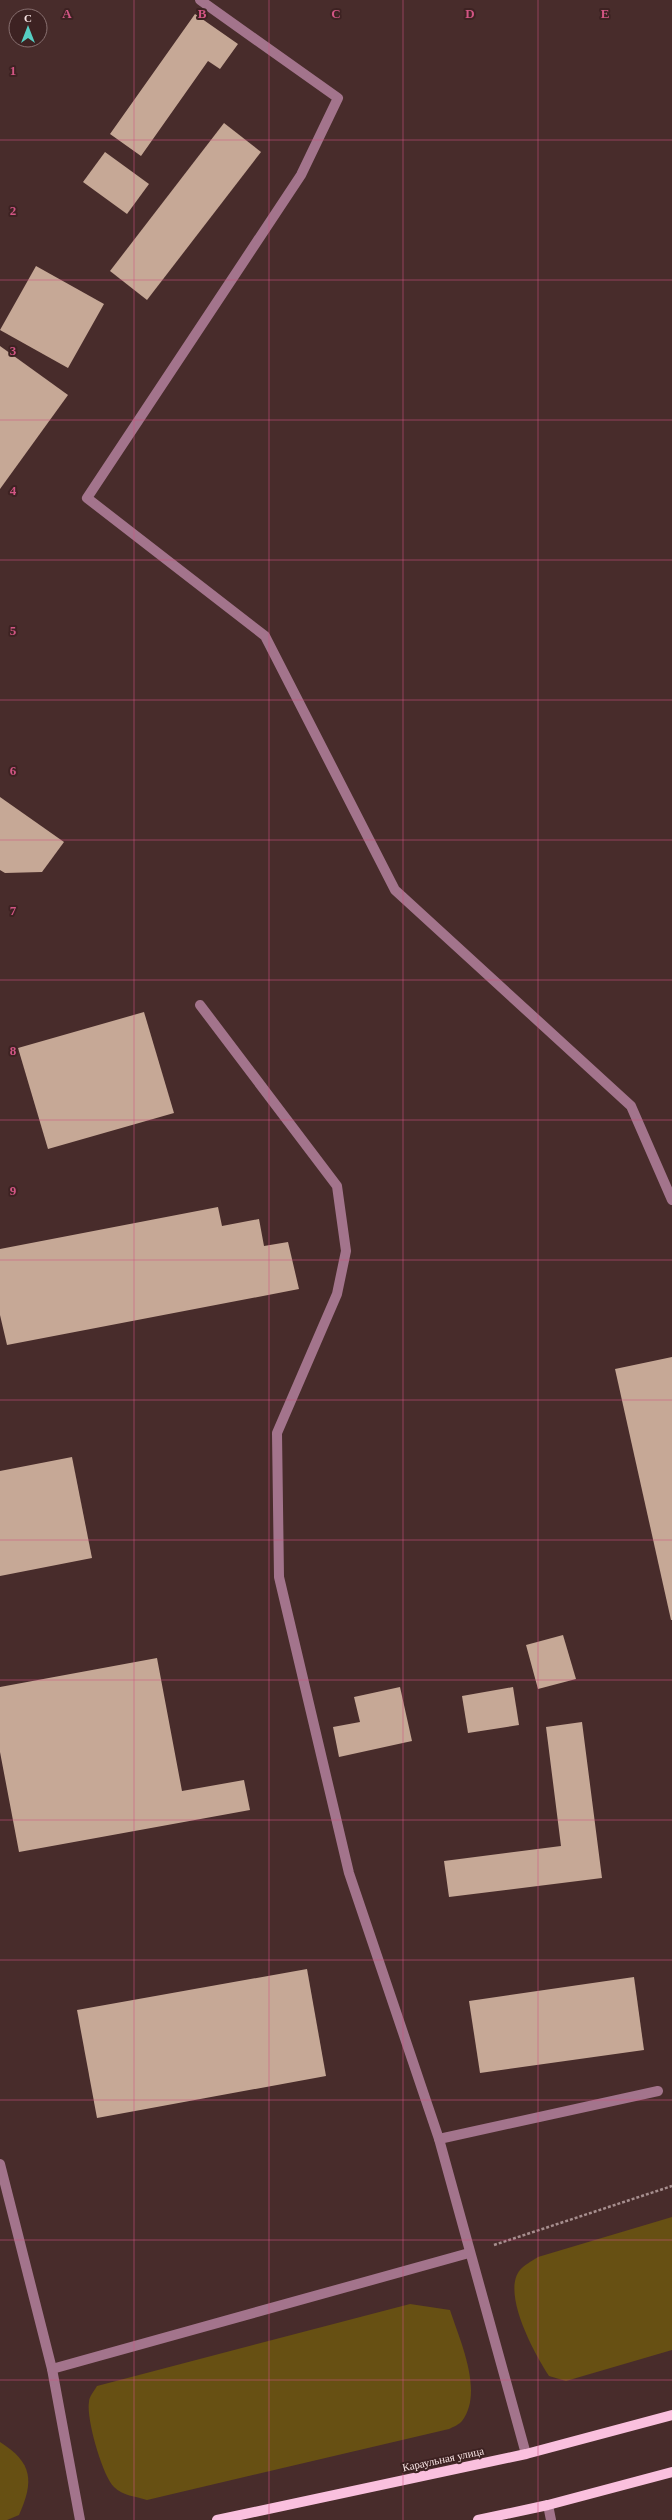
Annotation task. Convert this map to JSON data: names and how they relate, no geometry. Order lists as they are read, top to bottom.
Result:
{
  "streets": {
    "main road": ["Караульная улица"]
  },
  "north": "top",
  "grid": {
    "columns": [
      "A",
      "B",
      "C",
      "D",
      "E"
    ],
    "rows": [
      "1",
      "2",
      "3",
      "4",
      "5",
      "6",
      "7",
      "8",
      "9"
    ]
  }
}
